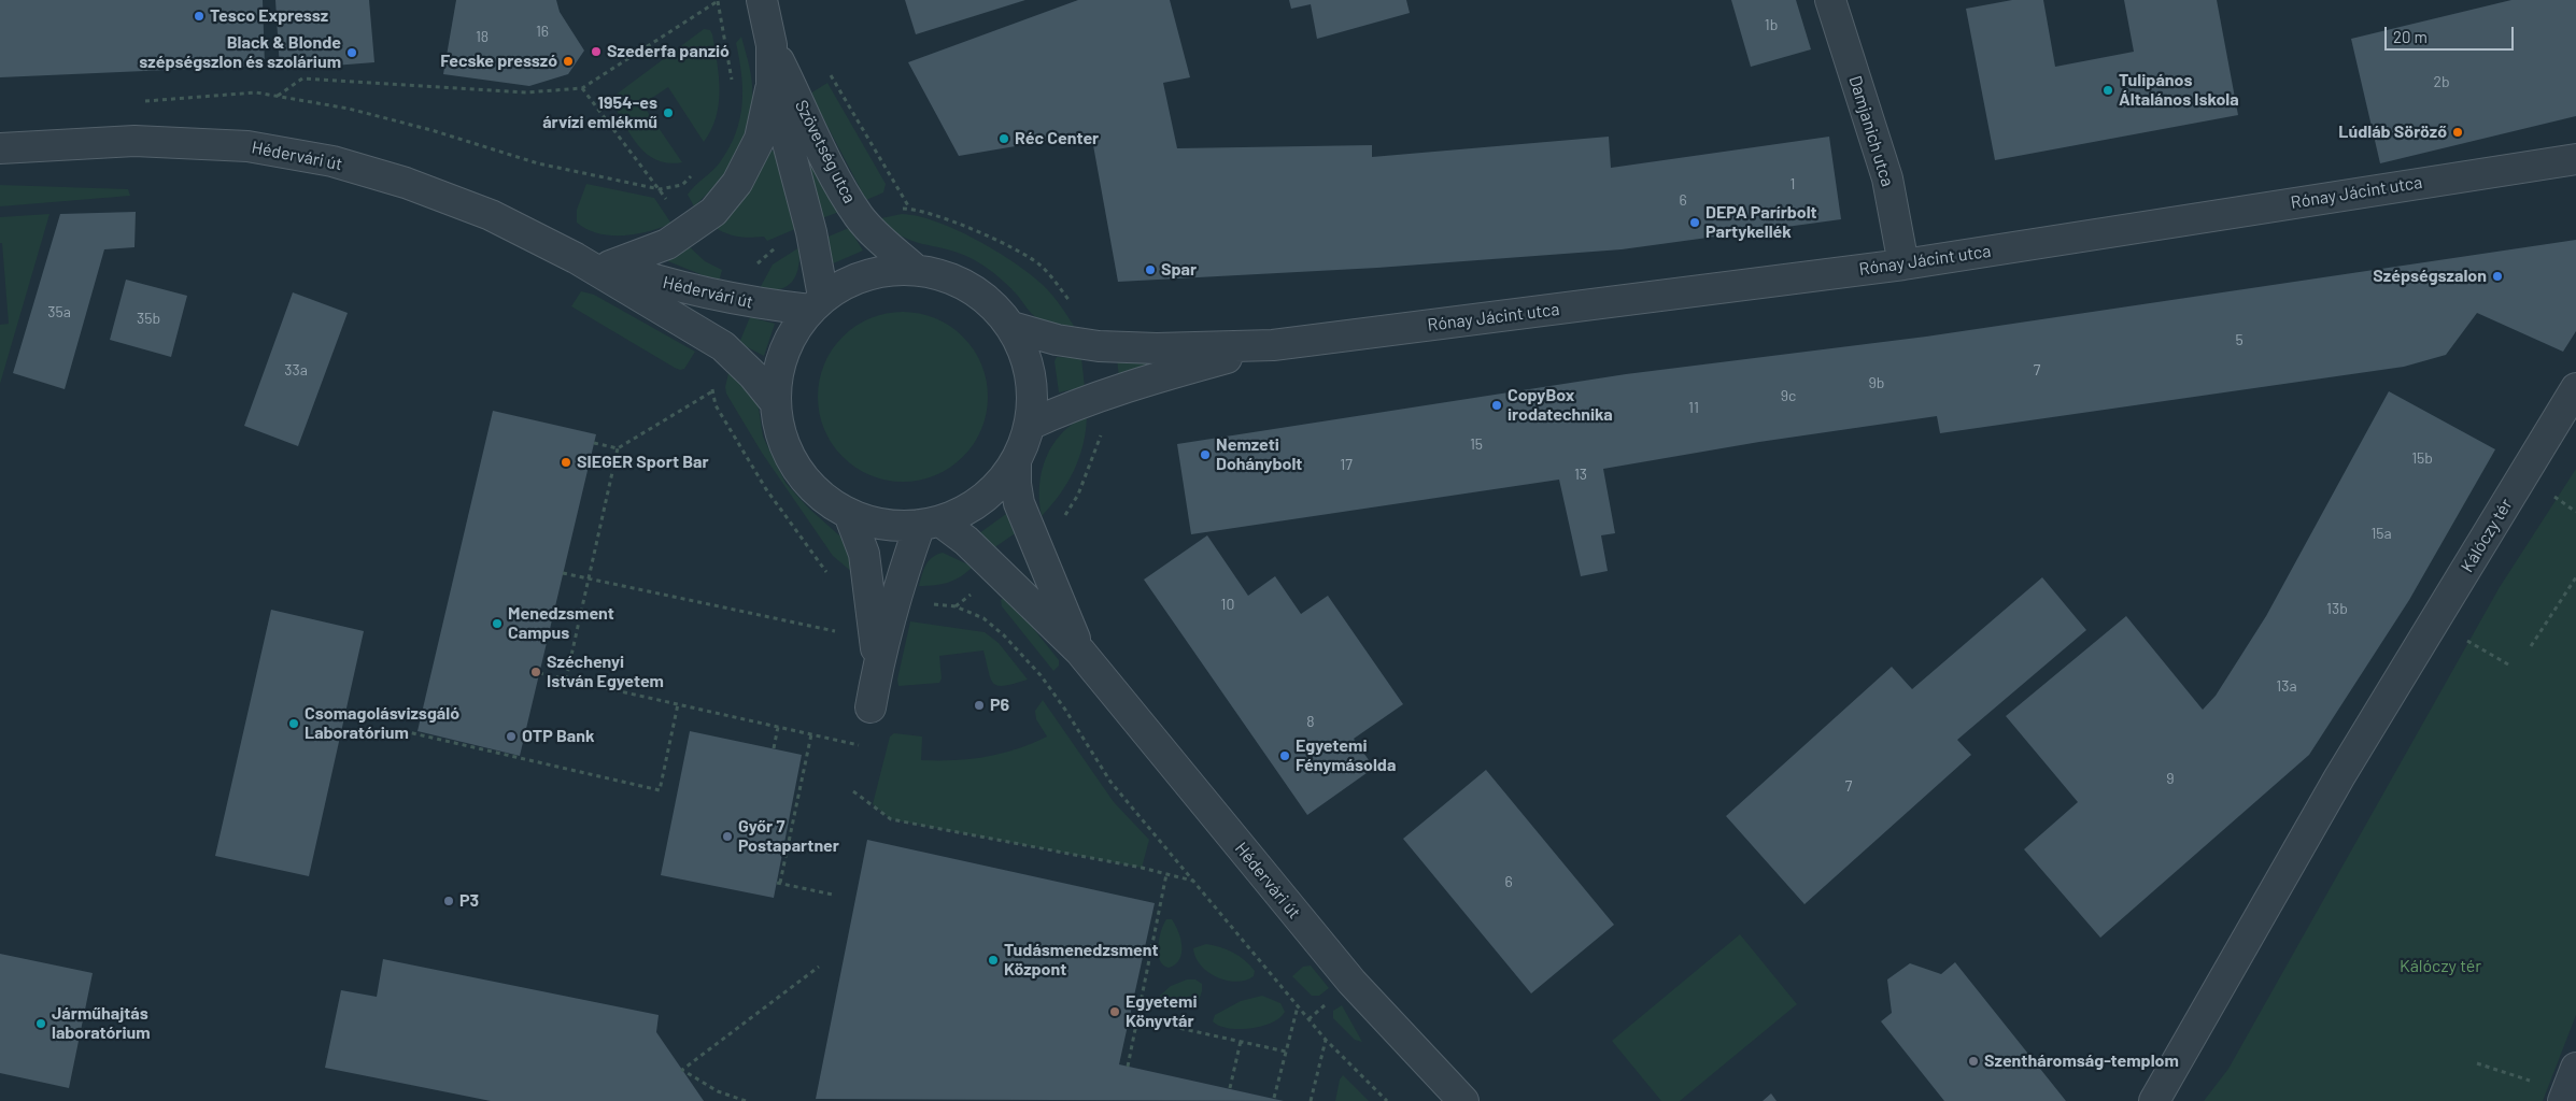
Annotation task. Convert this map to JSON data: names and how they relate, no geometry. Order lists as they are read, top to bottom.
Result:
{
  "streets": {
    "street": [
      "Damjanich utca",
      "Szövetség utca",
      "Hédervári út",
      "Rónay Jácint utca",
      "Kálóczy tér"
    ]
  },
  "crossings": [
    ["Damjanich utca", "Rónay Jácint utca"],
    ["Szövetség utca", "Hédervári út"]
  ],
  "parks": ["Kálóczy tér"],
  "places": [
    "Tesco Expressz",
    "Szederfa panzió",
    "Black & Blonde szépségszlon és szolárium",
    "Fecske presszó",
    "Tulipános Általános Iskola",
    "1954-es árvízi emlékmű",
    "Lúdláb Söröző",
    "Réc Center",
    "DEPA Parírbolt Partykellék",
    "Spar",
    "Szépségszalon",
    "CopyBox irodatechnika",
    "Nemzeti Dohánybolt",
    "SIEGER Sport Bar",
    "Menedzsment Campus",
    "Széchenyi István Egyetem",
    "P6",
    "Csomagolásvizsgáló Laboratórium",
    "OTP Bank",
    "Egyetemi Fénymásolda",
    "Győr 7 Postapartner",
    "P3",
    "Tudásmenedzsment Központ",
    "Egyetemi Könyvtár",
    "Járműhajtás laboratórium",
    "Szentháromság-templom"
  ],
  "house_numbers": [
    "1b",
    "16",
    "18",
    "2b",
    "1",
    "6",
    "35a",
    "35b",
    "5",
    "33a",
    "7",
    "9b",
    "9c",
    "11",
    "15",
    "15b",
    "17",
    "13",
    "15a",
    "10",
    "13b",
    "13a",
    "8",
    "9",
    "7",
    "6"
  ],
  "scale_bar": "20 m"
}
